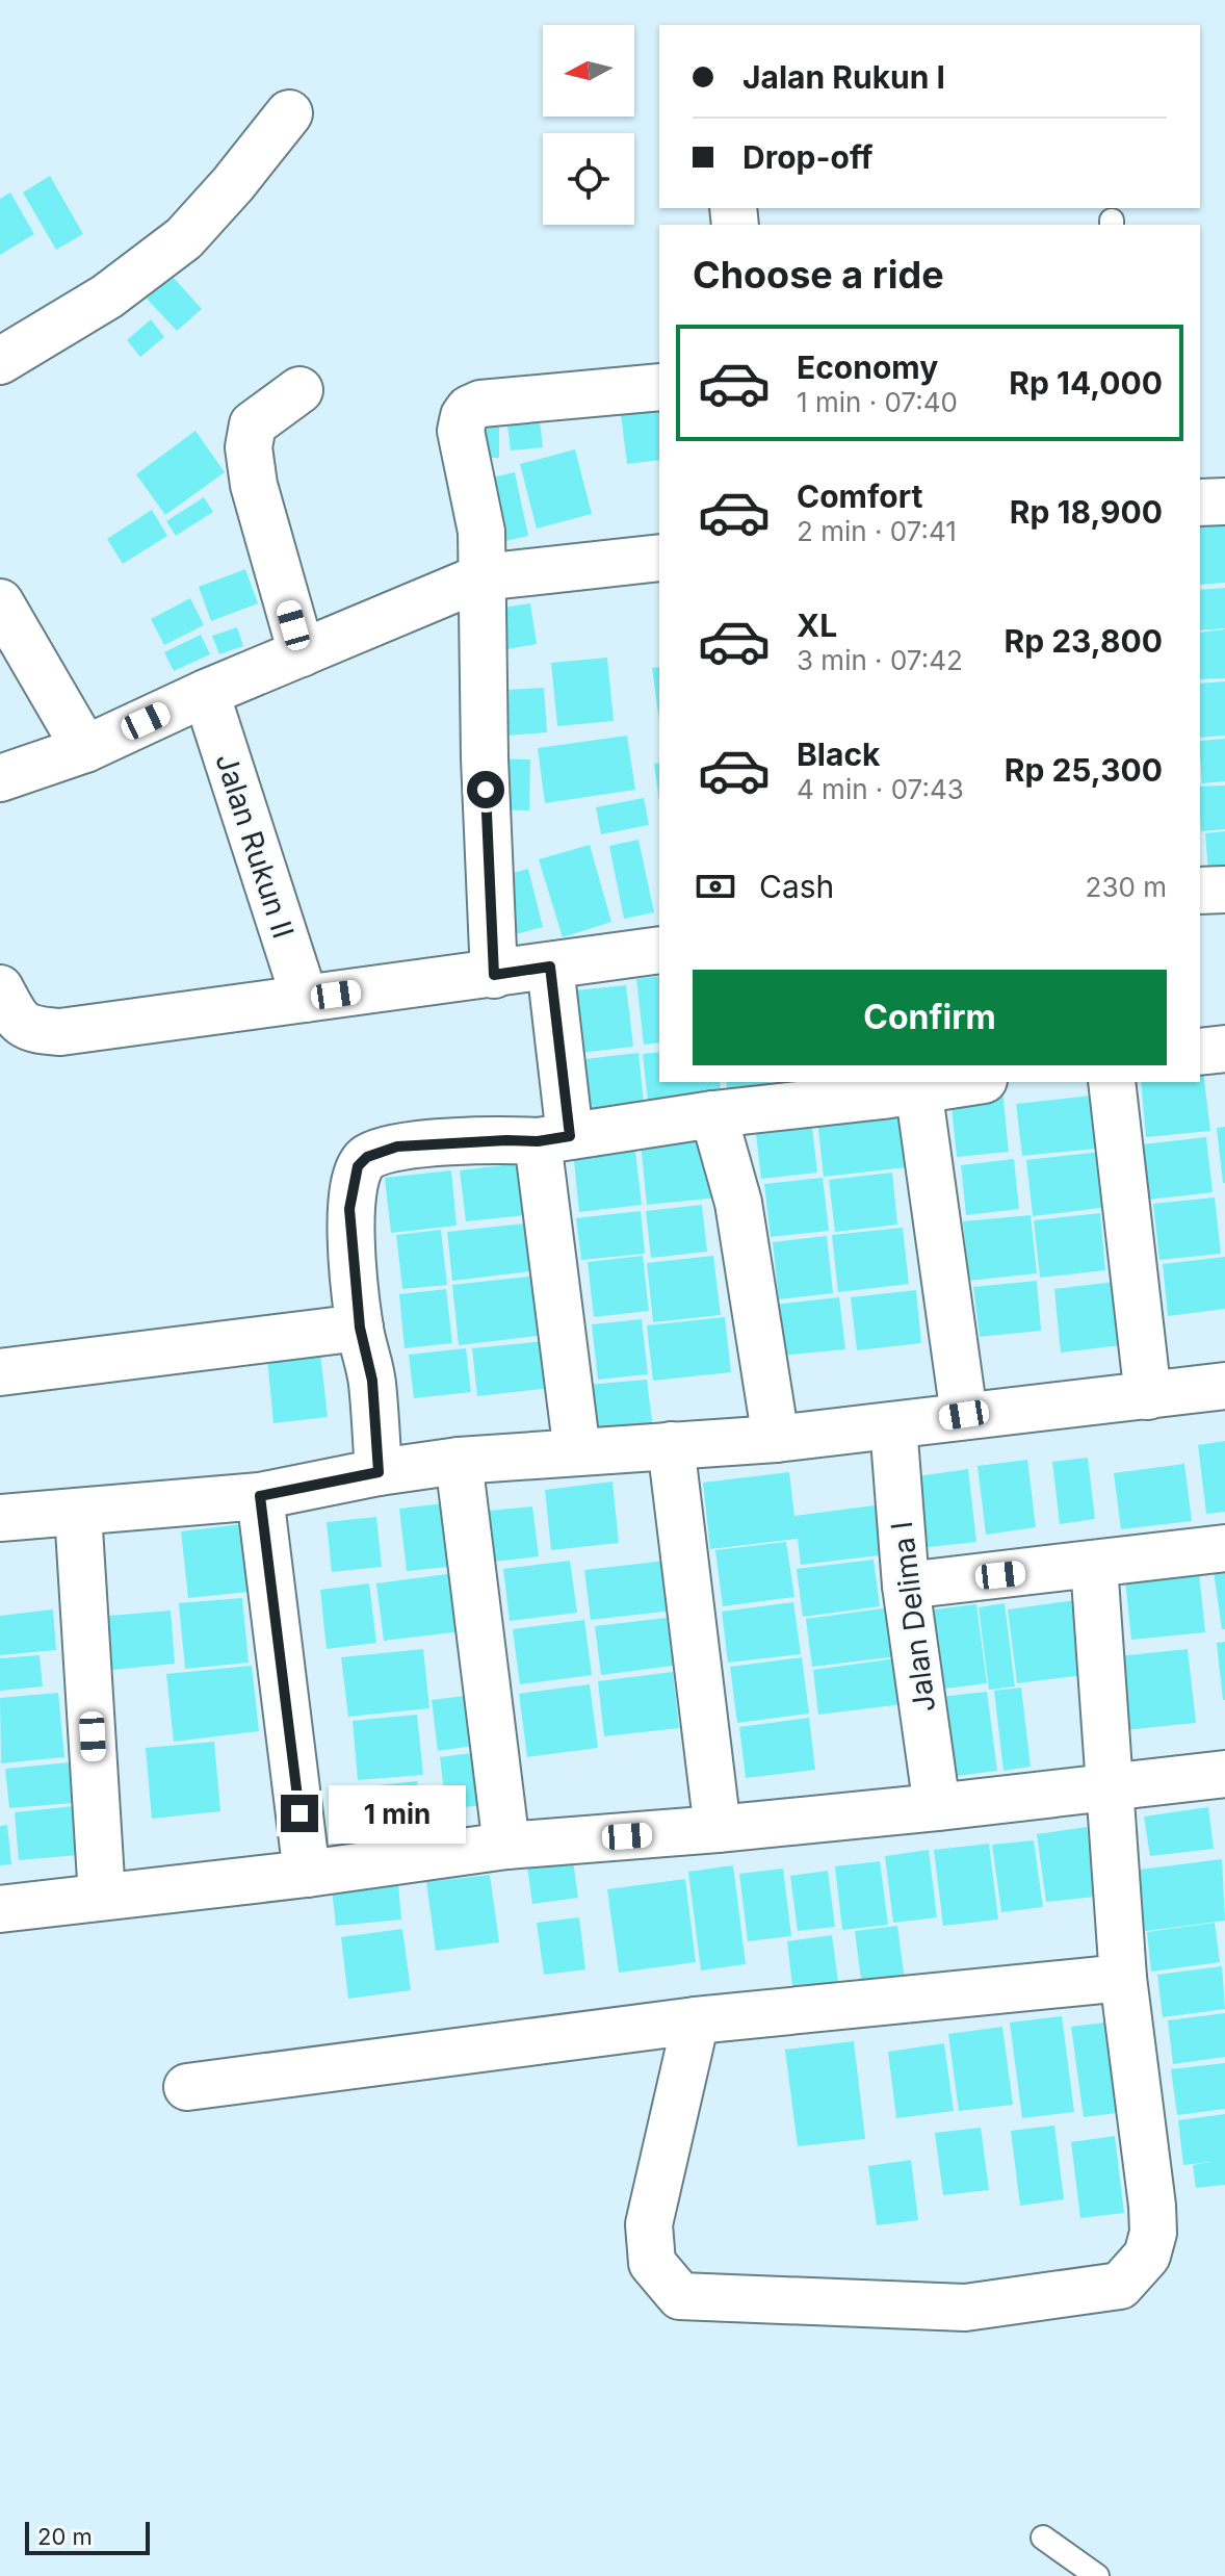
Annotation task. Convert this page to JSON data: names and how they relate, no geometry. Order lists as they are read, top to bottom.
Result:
{
  "streets": {
    "street": ["Jalan Rukun II", "Jalan Delima I"]
  },
  "scale_bar": "20 m",
  "north": "left",
  "page": {
    "banner": ["Jalan Rukun I", "Drop-off"],
    "heading": "Choose a ride",
    "list": [
      {
        "name": "Economy",
        "note": "1 min · 07:40",
        "value": "Rp 14,000"
      },
      {
        "name": "Comfort",
        "note": "2 min · 07:41",
        "value": "Rp 18,900"
      },
      {
        "name": "XL",
        "note": "3 min · 07:42",
        "value": "Rp 23,800"
      },
      {
        "name": "Black",
        "note": "4 min · 07:43",
        "value": "Rp 25,300"
      }
    ],
    "pay": ["Cash", "230 m"],
    "buttons": "Confirm",
    "bubble": "1 min",
    "scale": "20 m"
  }
}
